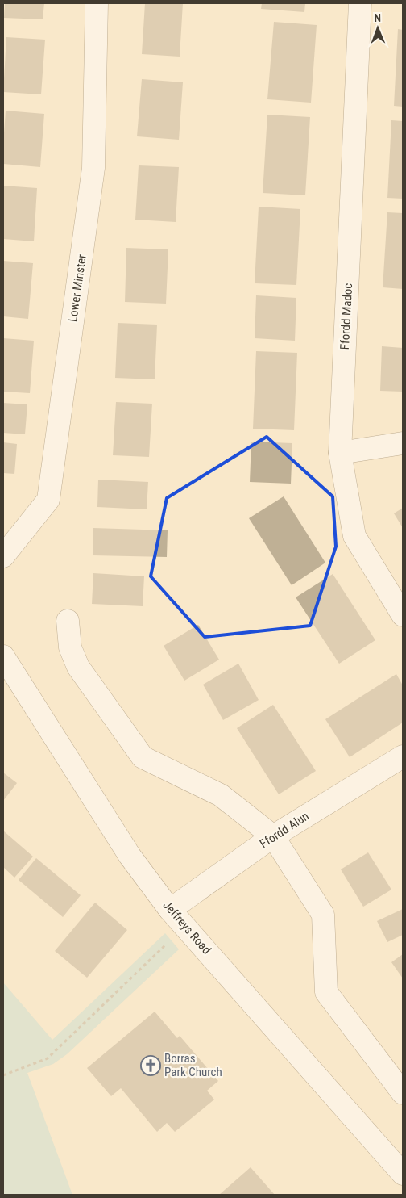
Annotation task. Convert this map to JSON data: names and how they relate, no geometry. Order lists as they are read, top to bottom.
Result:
{
  "streets": {
    "street": [
      "Lower Minster",
      "Ffordd Madoc",
      "Ffordd Alun",
      "Jeffreys Road"
    ]
  },
  "crossings": [
    ["Ffordd Alun", "Jeffreys Road"]
  ],
  "places": {
    "church": ["Borras Park Church"]
  },
  "north": "top"
}
